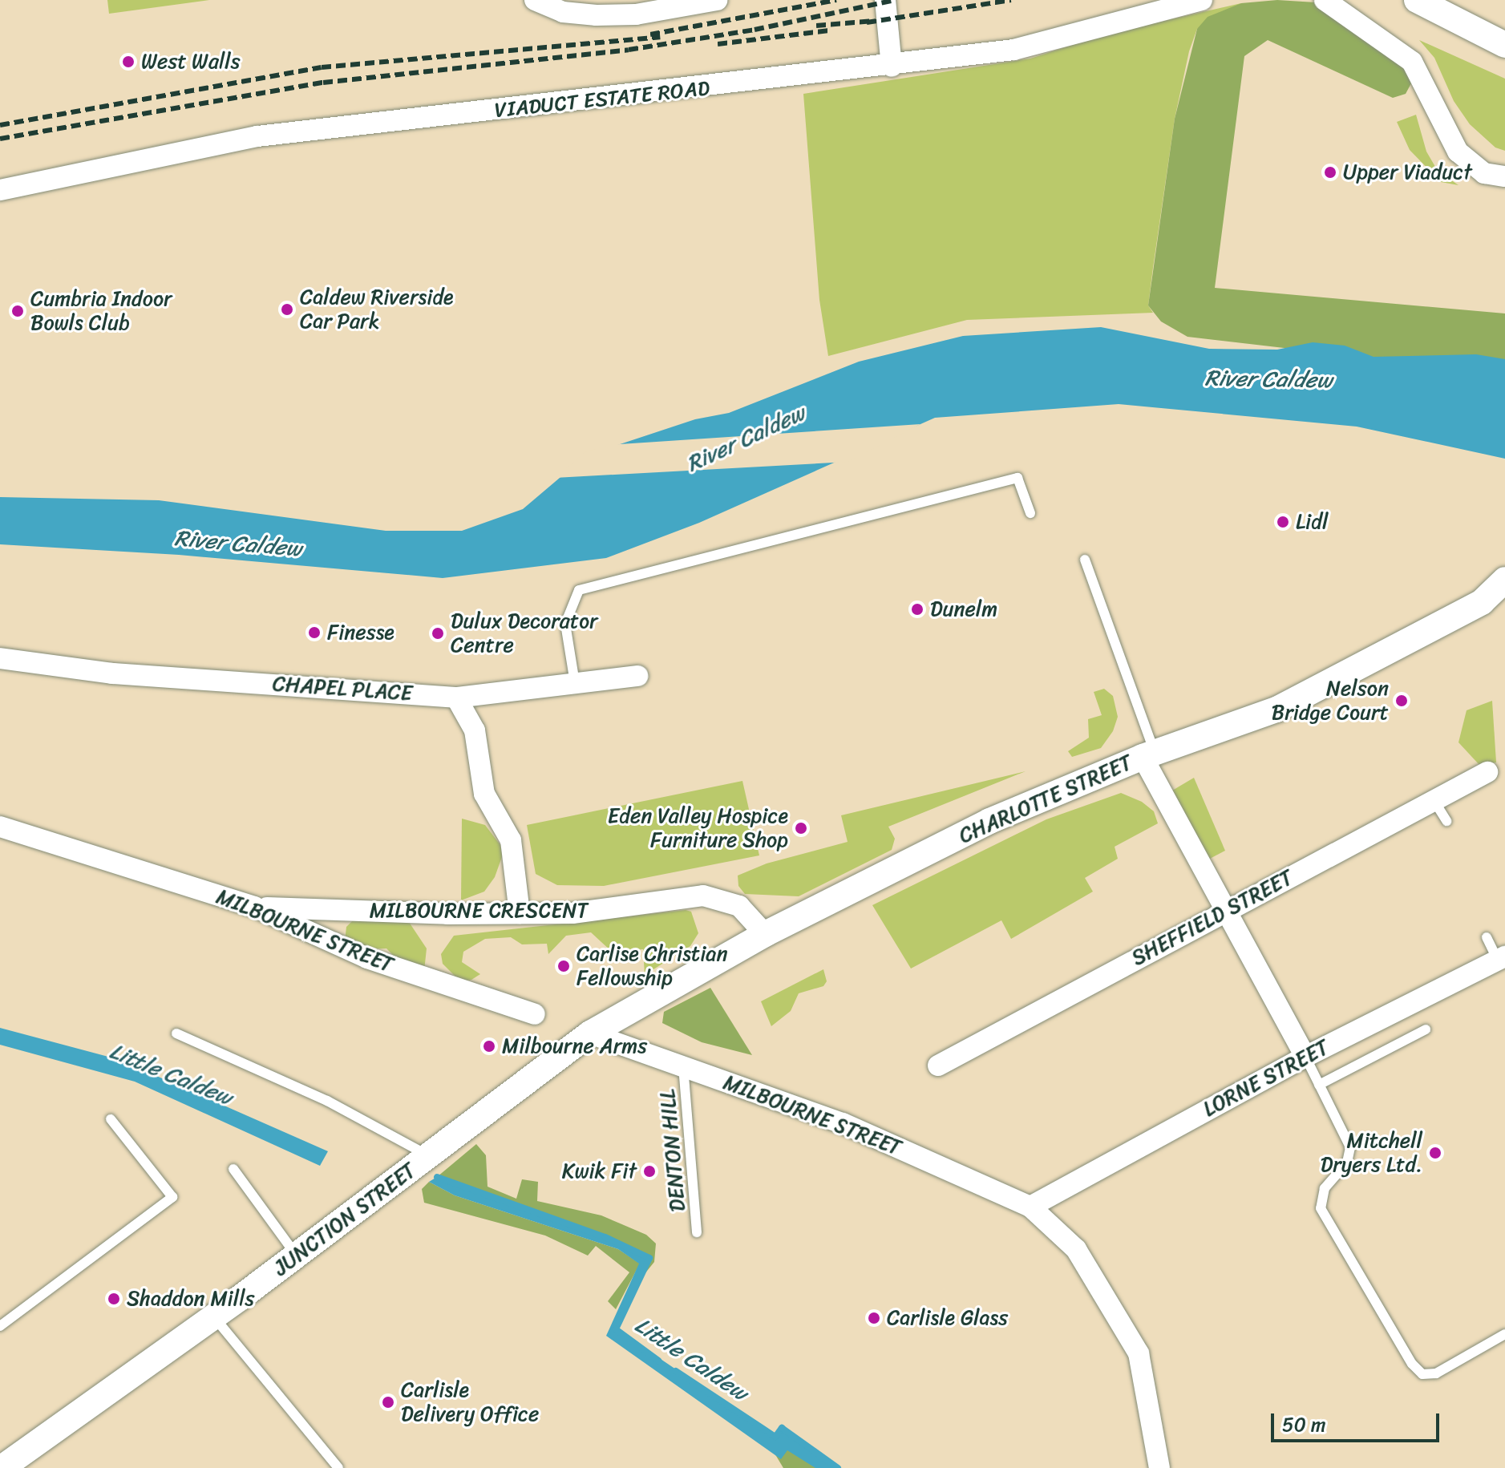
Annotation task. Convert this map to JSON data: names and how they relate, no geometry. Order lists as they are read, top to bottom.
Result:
{
  "streets": {
    "street": [
      "VIADUCT ESTATE ROAD",
      "CHAPEL PLACE",
      "CHARLOTTE STREET",
      "MILBOURNE CRESCENT",
      "SHEFFIELD STREET",
      "MILBOURNE STREET",
      "LORNE STREET",
      "JUNCTION STREET"
    ],
    "lane": ["DENTON HILL"]
  },
  "crossings": [
    ["CHARLOTTE STREET", "MILBOURNE CRESCENT"],
    ["CHARLOTTE STREET", "MILBOURNE STREET"],
    ["CHARLOTTE STREET", "JUNCTION STREET"],
    ["MILBOURNE CRESCENT", "MILBOURNE STREET"],
    ["MILBOURNE STREET", "LORNE STREET"],
    ["MILBOURNE STREET", "DENTON HILL"],
    ["MILBOURNE STREET", "JUNCTION STREET"]
  ],
  "water": ["River Caldew", "Little Caldew"],
  "places": [
    "West Walls",
    "Upper Viaduct",
    "Caldew Riverside Car Park",
    "Cumbria Indoor Bowls Club",
    "Lidl",
    "Dunelm",
    "Finesse",
    "Dulux Decorator Centre",
    "Nelson Bridge Court",
    "Eden Valley Hospice Furniture Shop",
    "Carlise Christian Fellowship",
    "Milbourne Arms",
    "Mitchell Dryers Ltd.",
    "Kwik Fit",
    "Shaddon Mills",
    "Carlisle Glass",
    "Carlisle Delivery Office"
  ],
  "scale_bar": "50 m"
}
